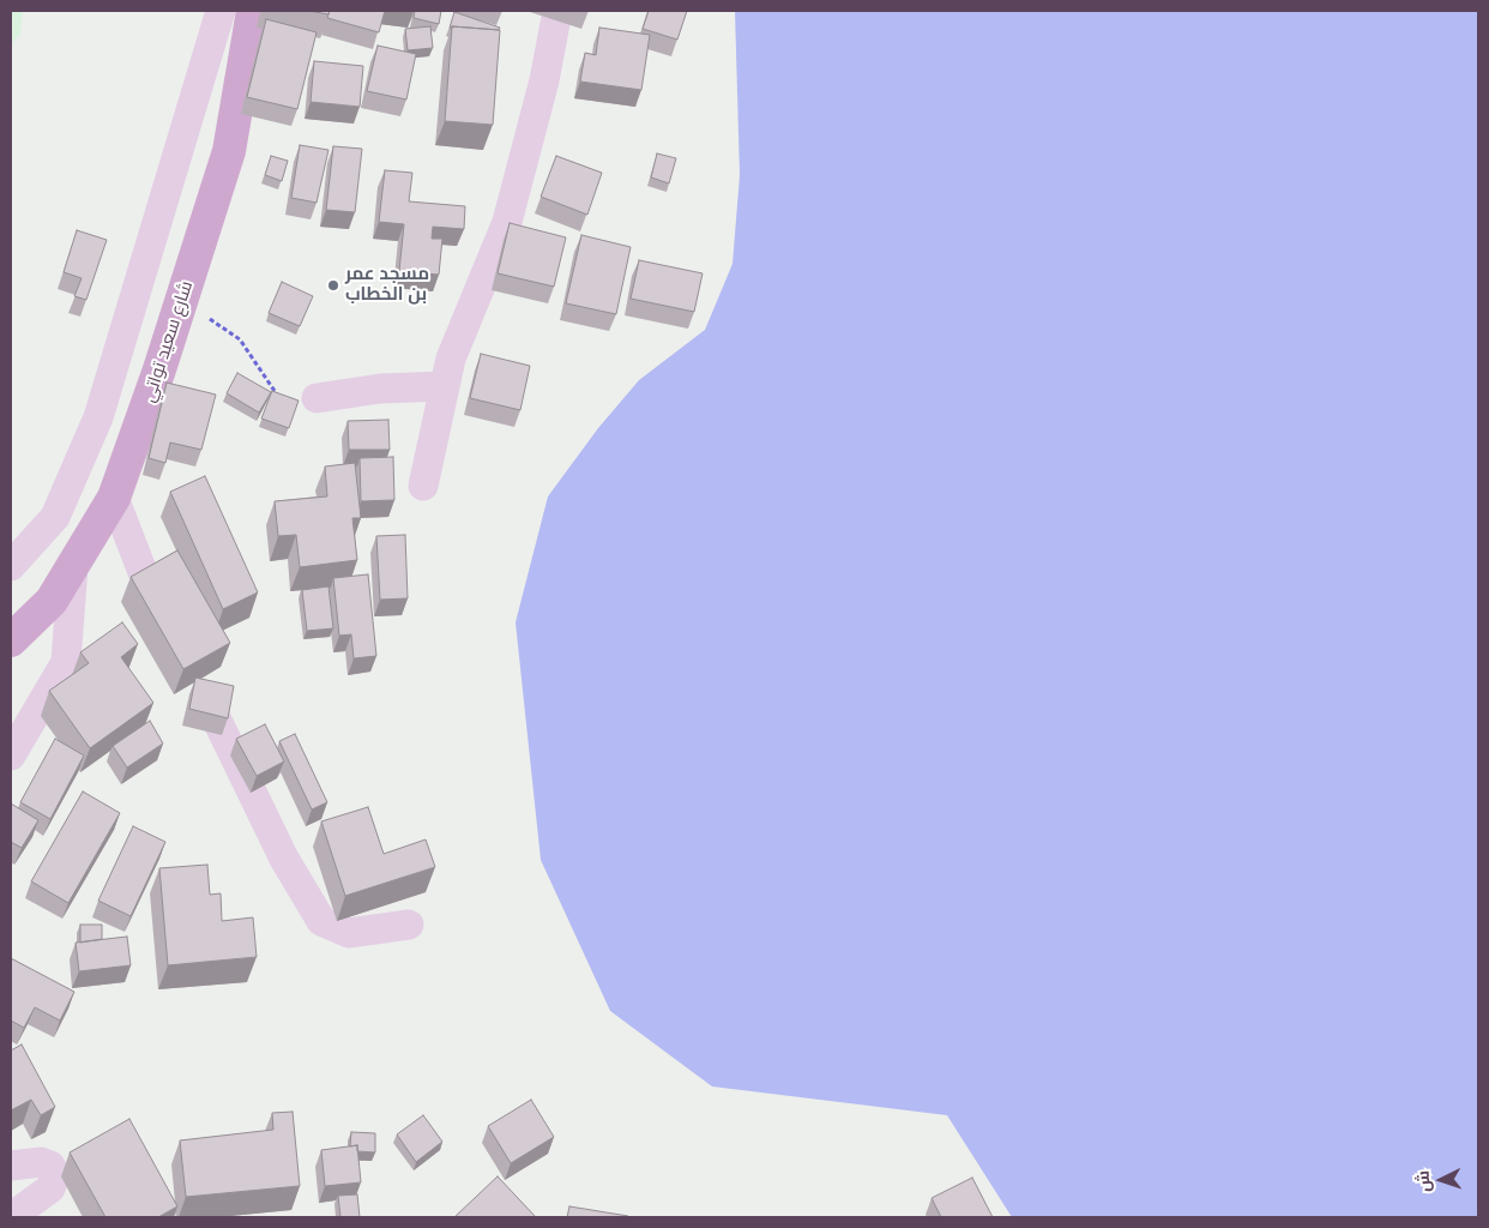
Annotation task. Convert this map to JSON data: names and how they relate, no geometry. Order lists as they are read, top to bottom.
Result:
{
  "streets": {
    "main road": ["شارع سعيد تواتي"]
  },
  "places": ["مسجد عمر بن الخطاب"],
  "north": "left"
}
